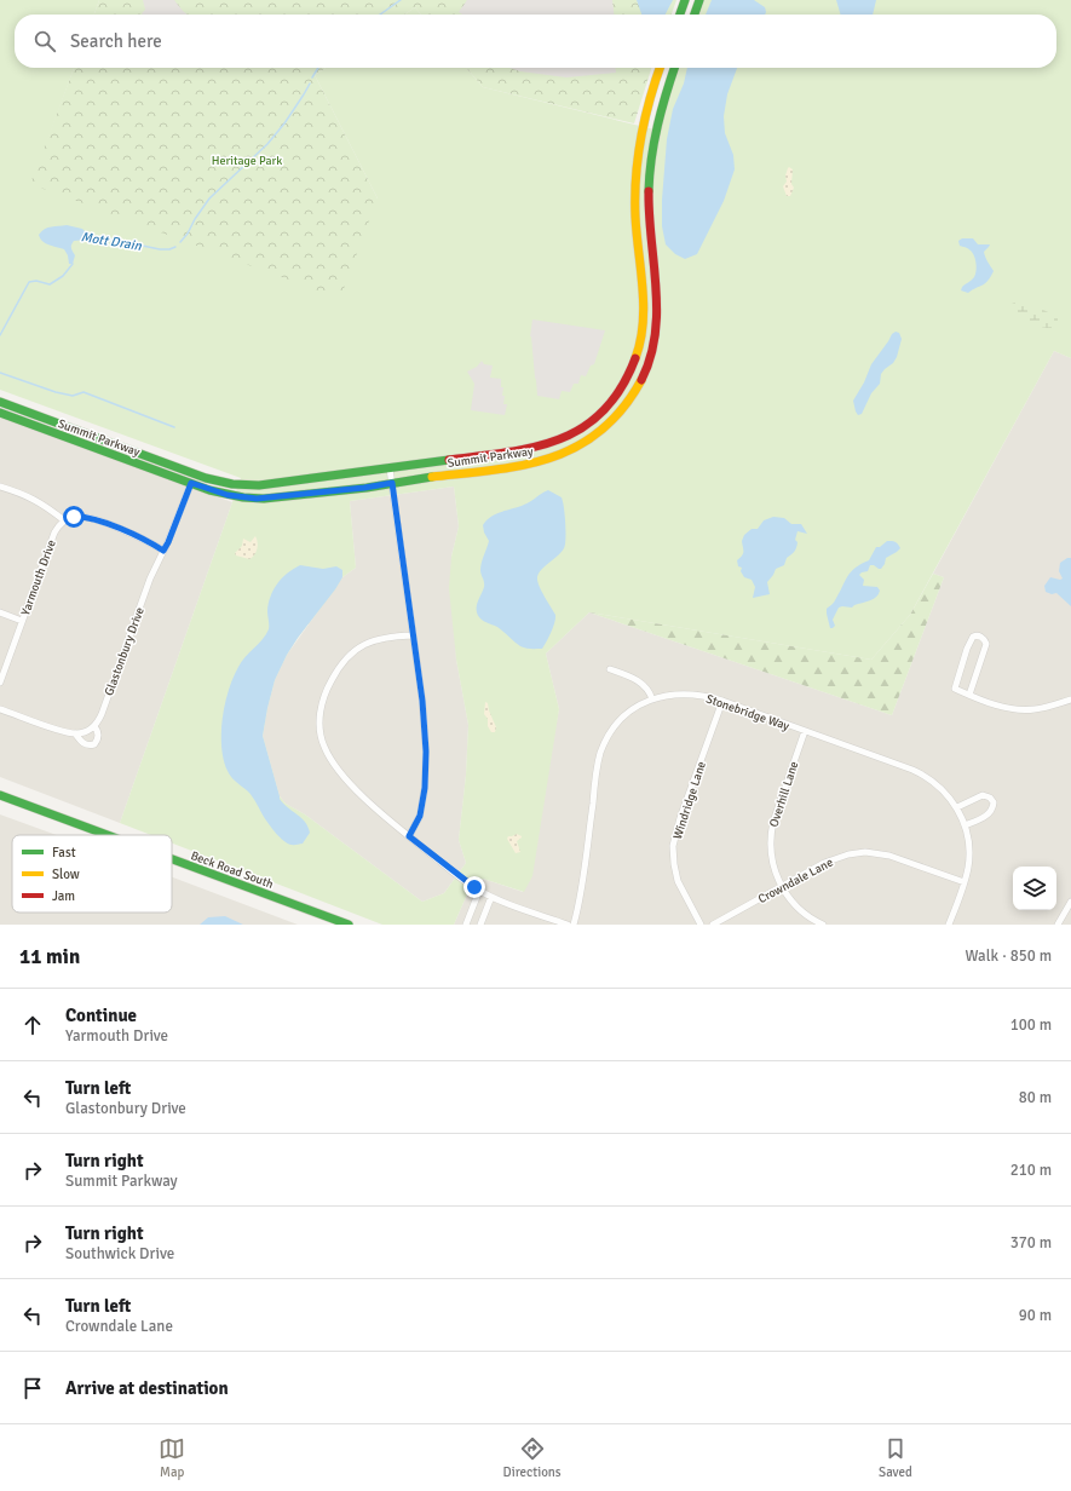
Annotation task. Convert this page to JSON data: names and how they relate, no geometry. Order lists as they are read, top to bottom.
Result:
{
  "streets": {
    "street": [
      "Summit Parkway",
      "Yarmouth Drive",
      "Glastonbury Drive",
      "Stonebridge Way",
      "Overhill Lane",
      "Windridge Lane",
      "Beck Road South",
      "Crowndale Lane"
    ]
  },
  "crossings": [
    ["Summit Parkway", "Glastonbury Drive"],
    ["Stonebridge Way", "Overhill Lane"],
    ["Stonebridge Way", "Windridge Lane"],
    ["Stonebridge Way", "Crowndale Lane"],
    ["Overhill Lane", "Crowndale Lane"]
  ],
  "water": ["Mott Drain"],
  "parks": ["Heritage Park"],
  "legend": ["Fast", "Slow", "Jam"],
  "page": {
    "search": "Search here",
    "heading": ["11 min", "Walk · 850 m"],
    "list": [
      ["Continue", "Yarmouth Drive", "100 m"],
      ["Turn left", "Glastonbury Drive", "80 m"],
      ["Turn right", "Summit Parkway", "210 m"],
      ["Turn right", "Southwick Drive", "370 m"],
      ["Turn left", "Crowndale Lane", "90 m"],
      "Arrive at destination"
    ],
    "nav": ["Map", "Directions", "Saved"]
  }
}
